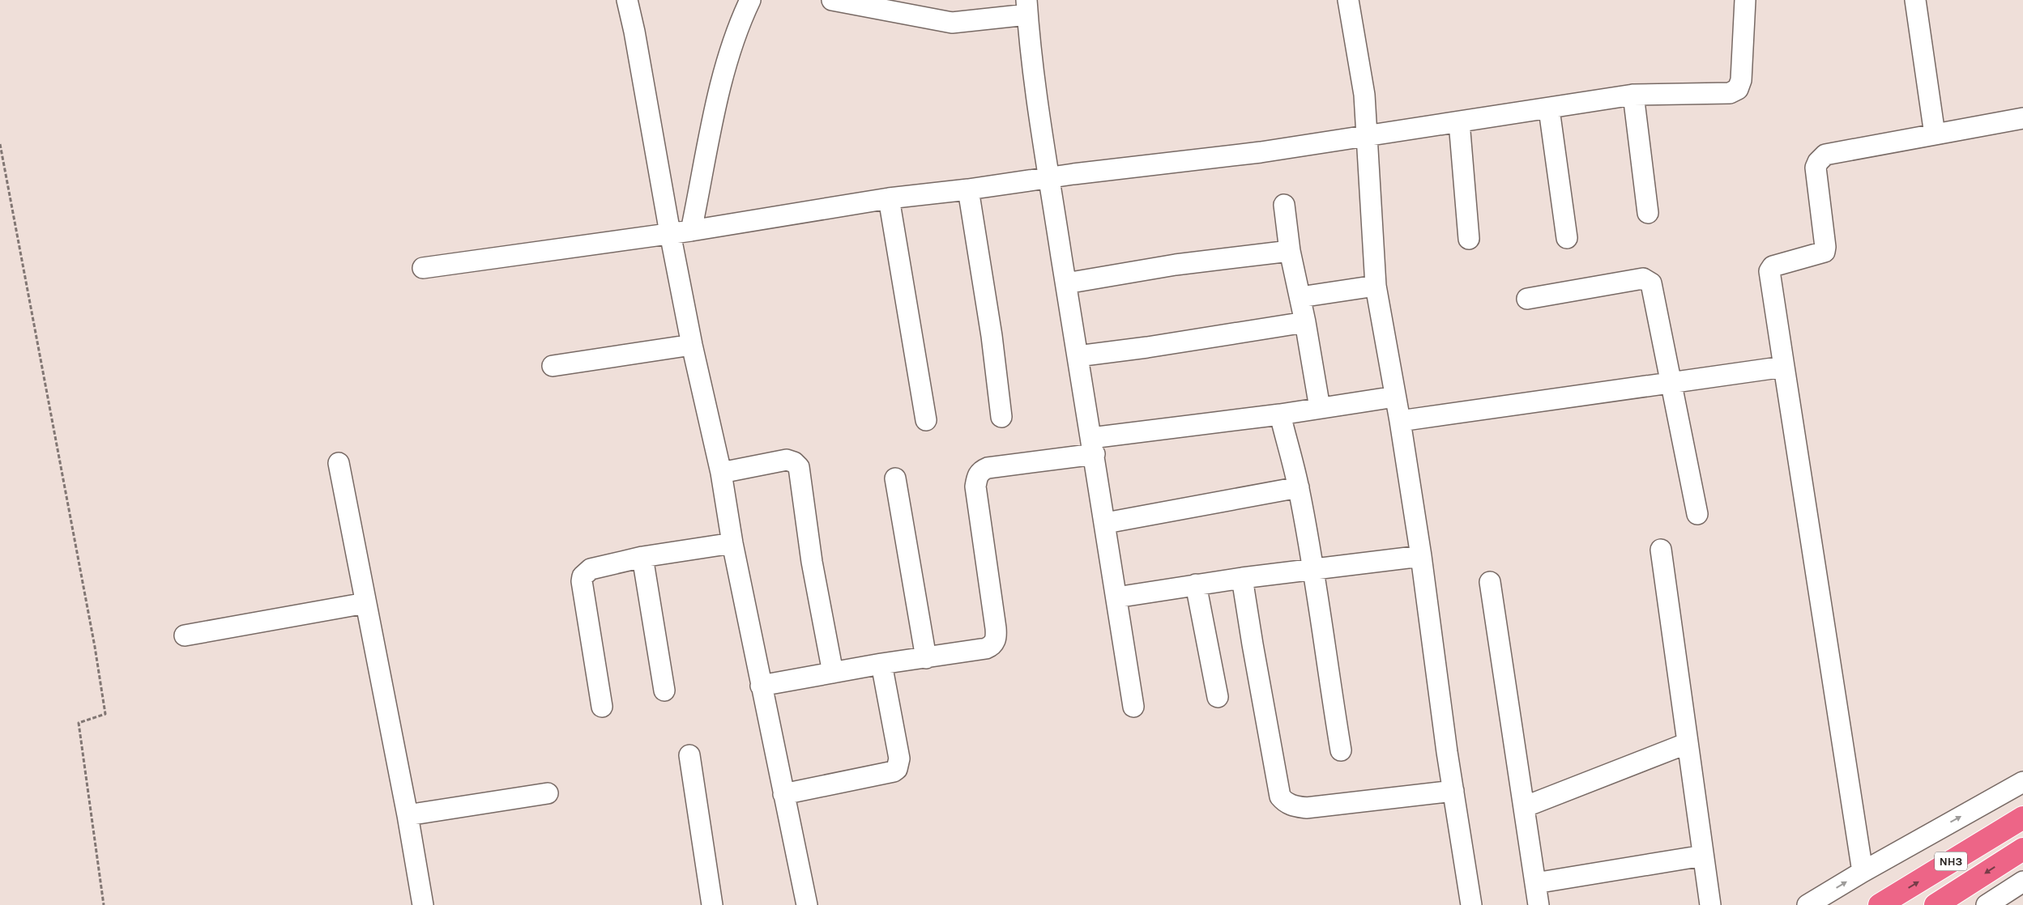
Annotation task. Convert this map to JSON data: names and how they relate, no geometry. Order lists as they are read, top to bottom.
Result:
{
  "streets": {
    "highway": ["NH3"]
  }
}
